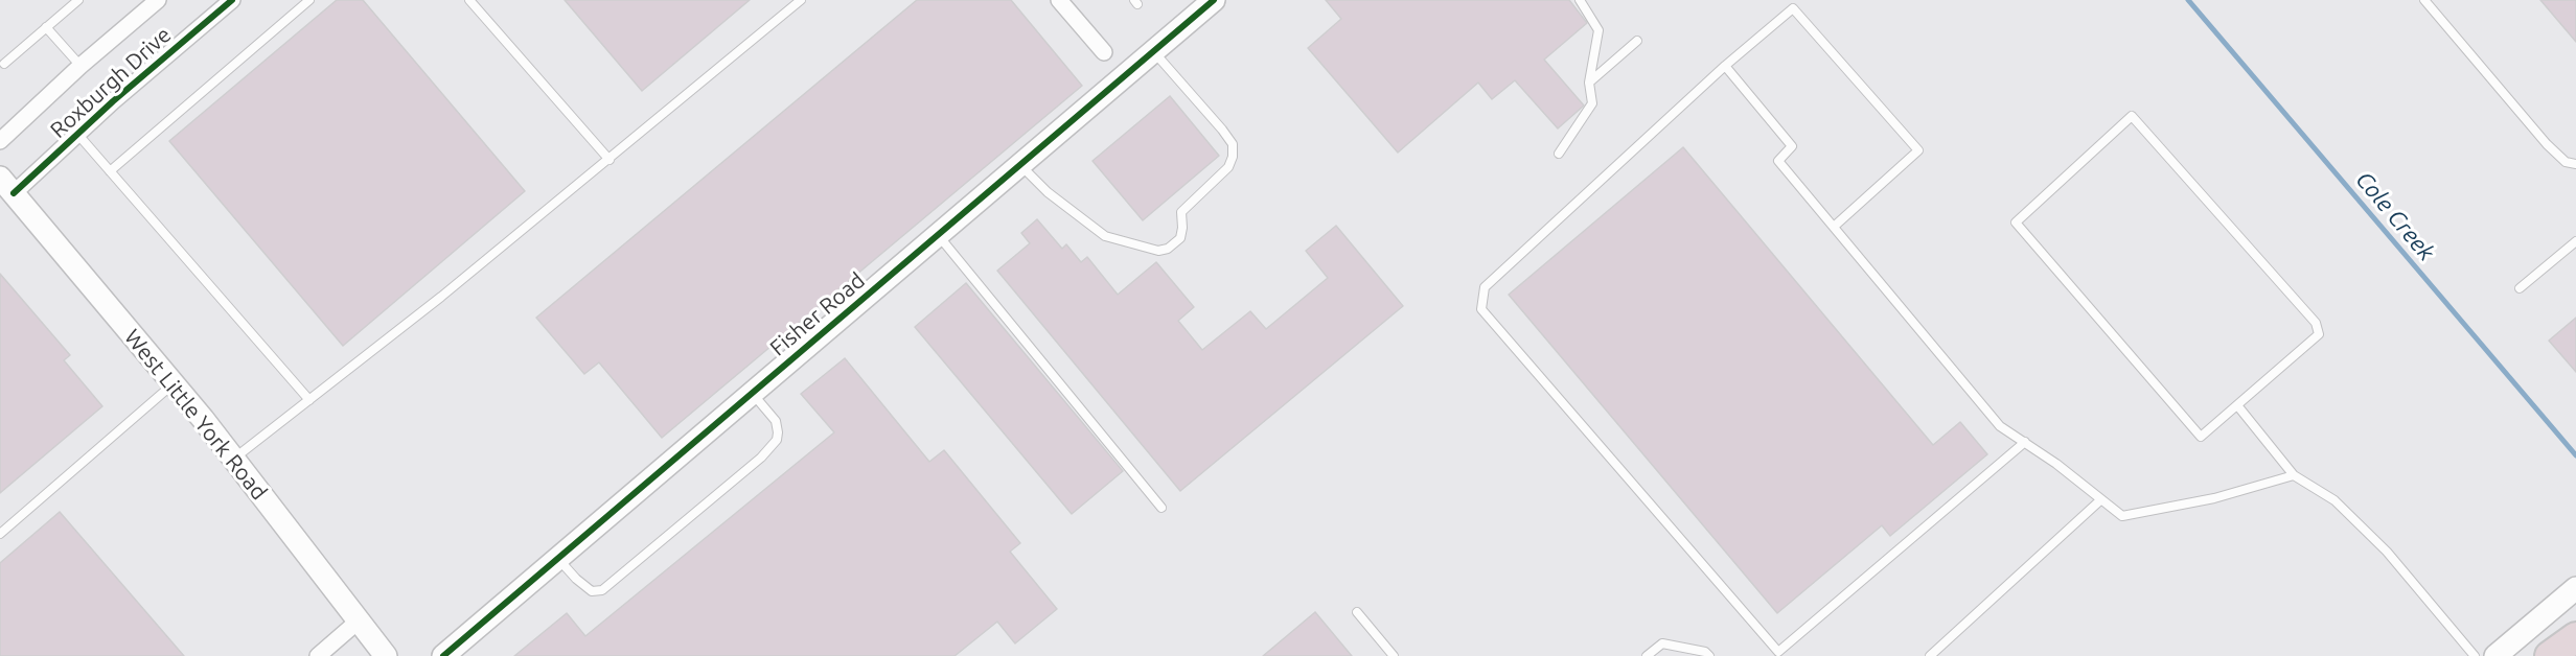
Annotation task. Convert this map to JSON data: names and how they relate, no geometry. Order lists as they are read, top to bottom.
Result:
{
  "streets": {
    "street": ["Roxburgh Drive", "Fisher Road", "West Little York Road"]
  },
  "crossings": [
    ["Roxburgh Drive", "West Little York Road"]
  ],
  "water": ["Cole Creek"]
}
